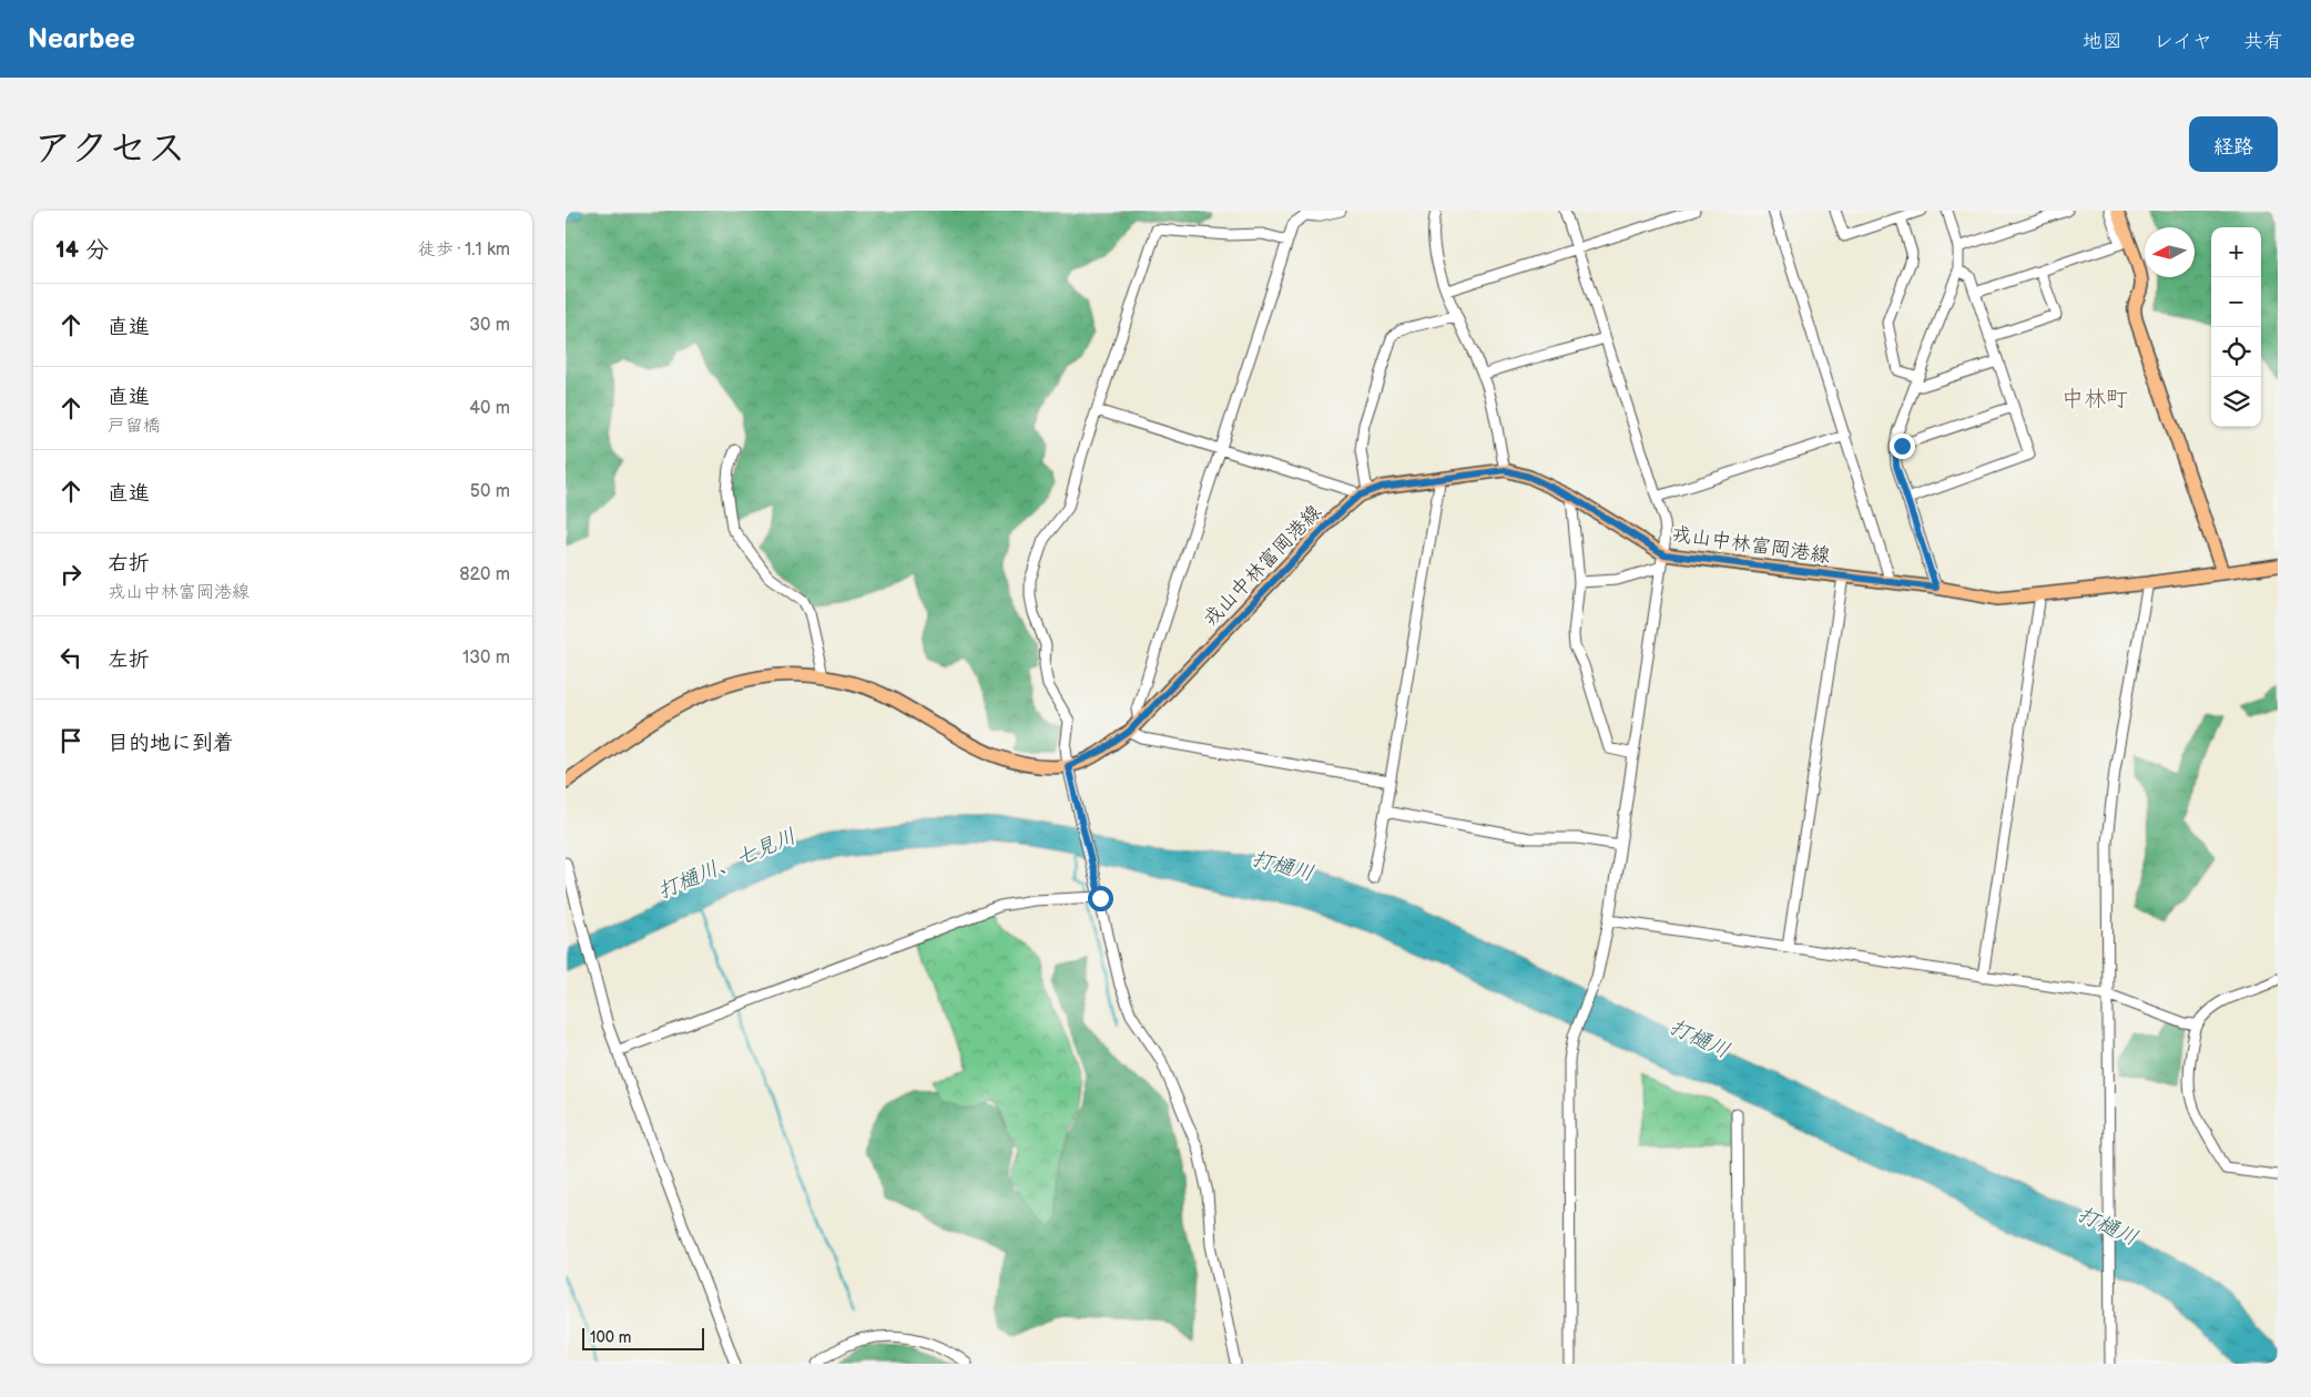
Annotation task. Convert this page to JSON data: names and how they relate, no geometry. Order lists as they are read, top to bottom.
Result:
{
  "streets": {
    "main road": ["戎山中林富岡港線"]
  },
  "districts": ["中林町"],
  "water": ["打樋川、七見川", "打樋川"],
  "scale_bar": "100 m",
  "north": "left",
  "page": {
    "header": "Nearbee",
    "nav": ["地図", "レイヤ", "共有"],
    "title": "アクセス",
    "buttons": "経路",
    "heading": ["14 分", "徒歩 · 1.1 km"],
    "map_buttons": ["+", "−"],
    "list": [
      ["直進", "30 m"],
      ["直進", "戸留橋", "40 m"],
      ["直進", "50 m"],
      ["右折", "戎山中林富岡港線", "820 m"],
      ["左折", "130 m"],
      "目的地に到着"
    ],
    "scale": "100 m"
  }
}
